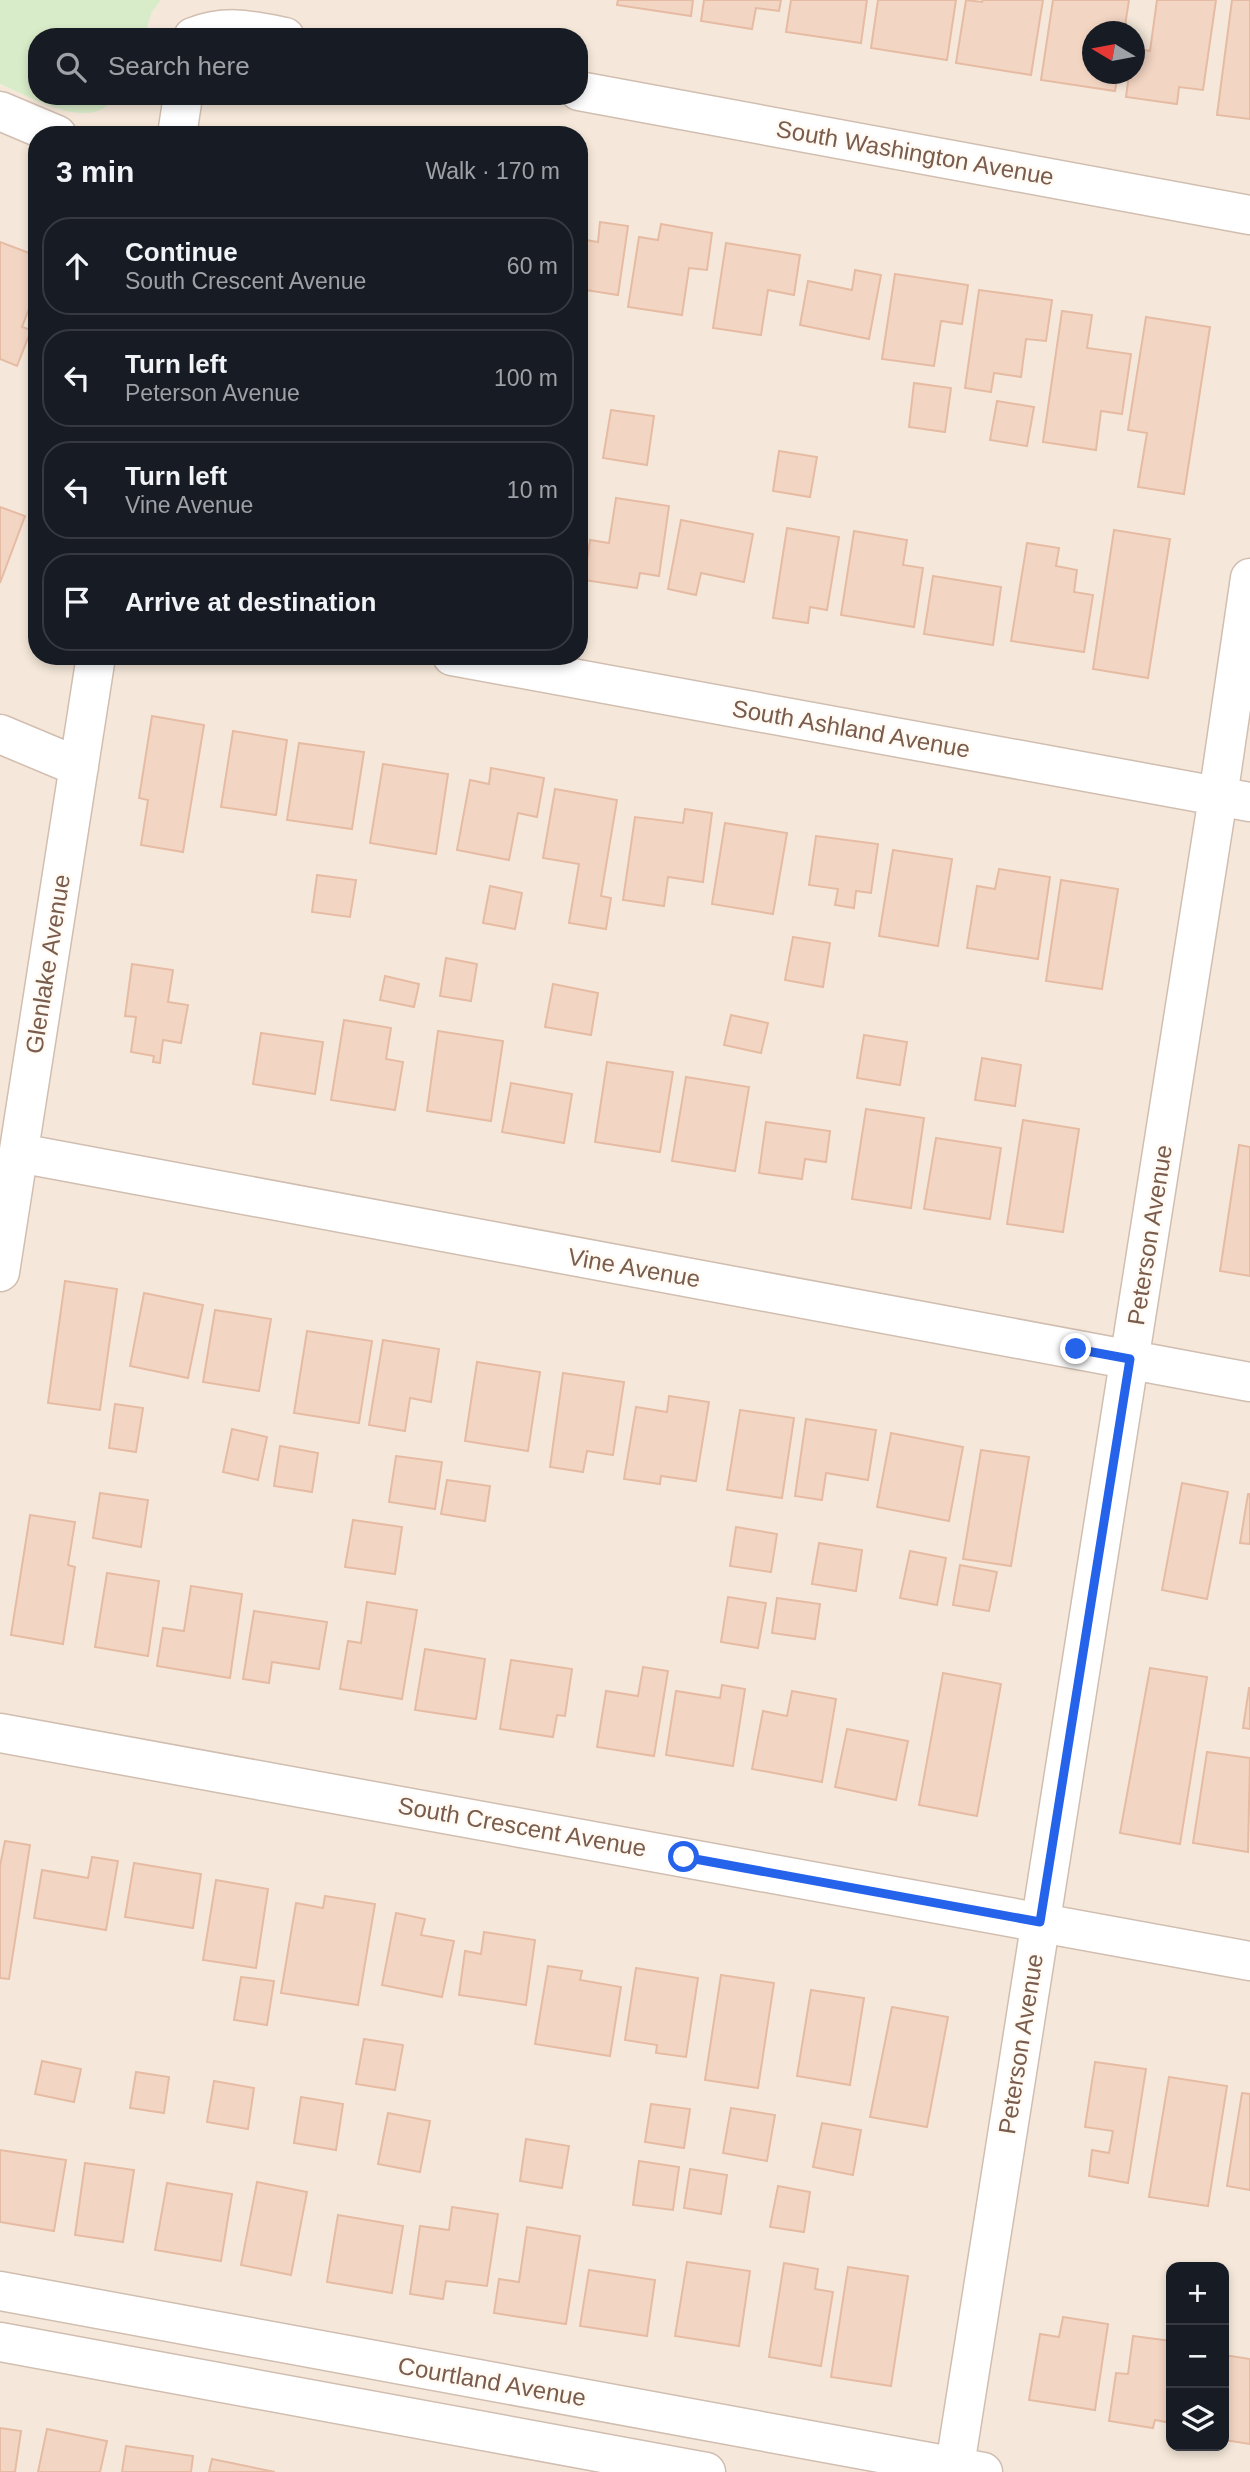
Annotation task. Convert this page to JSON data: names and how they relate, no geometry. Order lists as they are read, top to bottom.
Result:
{
  "streets": {
    "street": [
      "South Washington Avenue",
      "South Ashland Avenue",
      "Glenlake Avenue",
      "Peterson Avenue",
      "Vine Avenue",
      "South Crescent Avenue",
      "Courtland Avenue"
    ]
  },
  "crossings": [
    ["South Ashland Avenue", "Peterson Avenue"],
    ["Glenlake Avenue", "Vine Avenue"],
    ["Peterson Avenue", "Vine Avenue"],
    ["Peterson Avenue", "South Crescent Avenue"],
    ["Peterson Avenue", "Courtland Avenue"]
  ],
  "north": "left",
  "page": {
    "search": "Search here",
    "heading": ["3 min", "Walk · 170 m"],
    "list": [
      ["Continue", "South Crescent Avenue", "60 m"],
      ["Turn left", "Peterson Avenue", "100 m"],
      ["Turn left", "Vine Avenue", "10 m"],
      "Arrive at destination"
    ],
    "map_buttons": ["+", "−"]
  }
}
